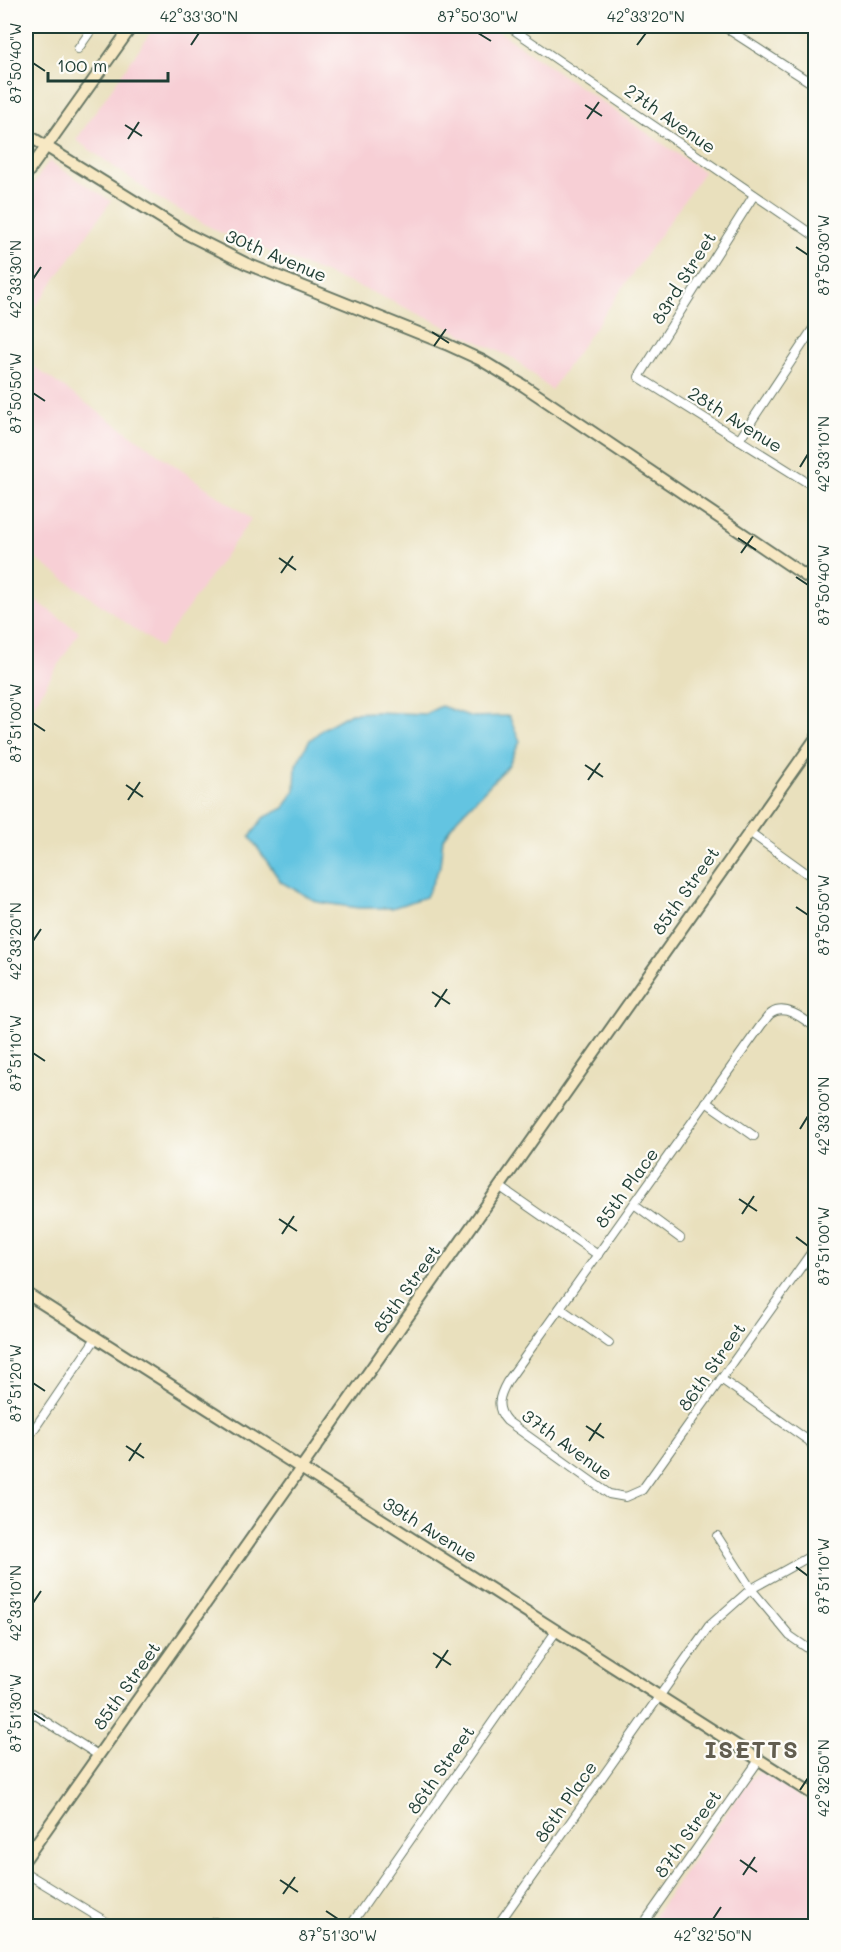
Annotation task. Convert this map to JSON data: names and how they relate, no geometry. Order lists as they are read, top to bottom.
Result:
{
  "streets": {
    "street": [
      "27th Avenue",
      "30th Avenue",
      "83rd Street",
      "28th Avenue",
      "85th Street",
      "85th Place",
      "86th Street",
      "37th Avenue",
      "39th Avenue",
      "86th Place",
      "87th Street"
    ]
  },
  "crossings": [
    ["27th Avenue", "83rd Street"],
    ["83rd Street", "28th Avenue"],
    ["85th Street", "39th Avenue"],
    ["85th Place", "37th Avenue"],
    ["86th Street", "37th Avenue"],
    ["86th Street", "39th Avenue"],
    ["39th Avenue", "86th Place"],
    ["39th Avenue", "87th Street"]
  ],
  "districts": ["ISETTS"],
  "scale_bar": "100 m",
  "coordinates": [
    "42°33'30\"N",
    "87°50'30\"W",
    "42°33'20\"N",
    "87°50'40\"W",
    "87°50'50\"W",
    "42°33'10\"N",
    "87°51'00\"W",
    "87°51'10\"W",
    "42°33'00\"N",
    "87°51'20\"W",
    "87°51'30\"W",
    "42°32'50\"N"
  ]
}
